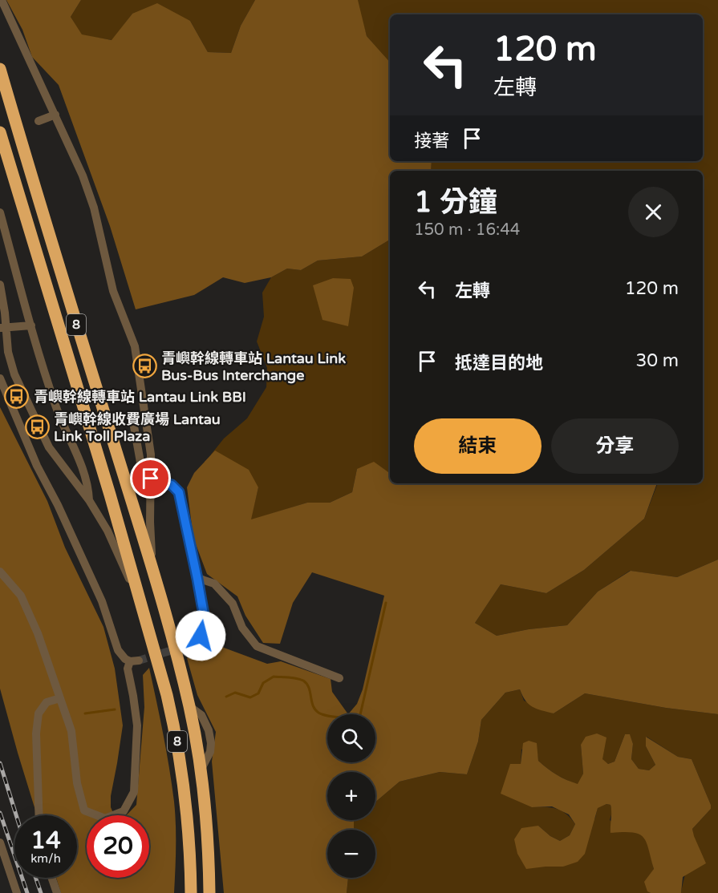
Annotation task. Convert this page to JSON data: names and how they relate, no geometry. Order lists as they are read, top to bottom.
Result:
{
  "streets": {
    "highway": ["8"]
  },
  "places": {
    "bus stop": ["青嶼幹線轉車站 Lantau Link Bus-Bus Interchange", "青嶼幹線轉車站 Lantau Link BBI", "青嶼幹線收費廣場 Lantau Link Toll Plaza"]
  },
  "page": {
    "turn": ["120 m", "左轉"],
    "then": "接著",
    "heading": ["1 分鐘", "150 m · 16:44"],
    "list": [
      {
        "name": "左轉",
        "value": "120 m"
      },
      {
        "name": "抵達目的地",
        "value": "30 m"
      }
    ],
    "buttons": ["結束", "分享"],
    "map_buttons": ["+", "−"],
    "speed": "14 km/h",
    "limit": "20"
  }
}
